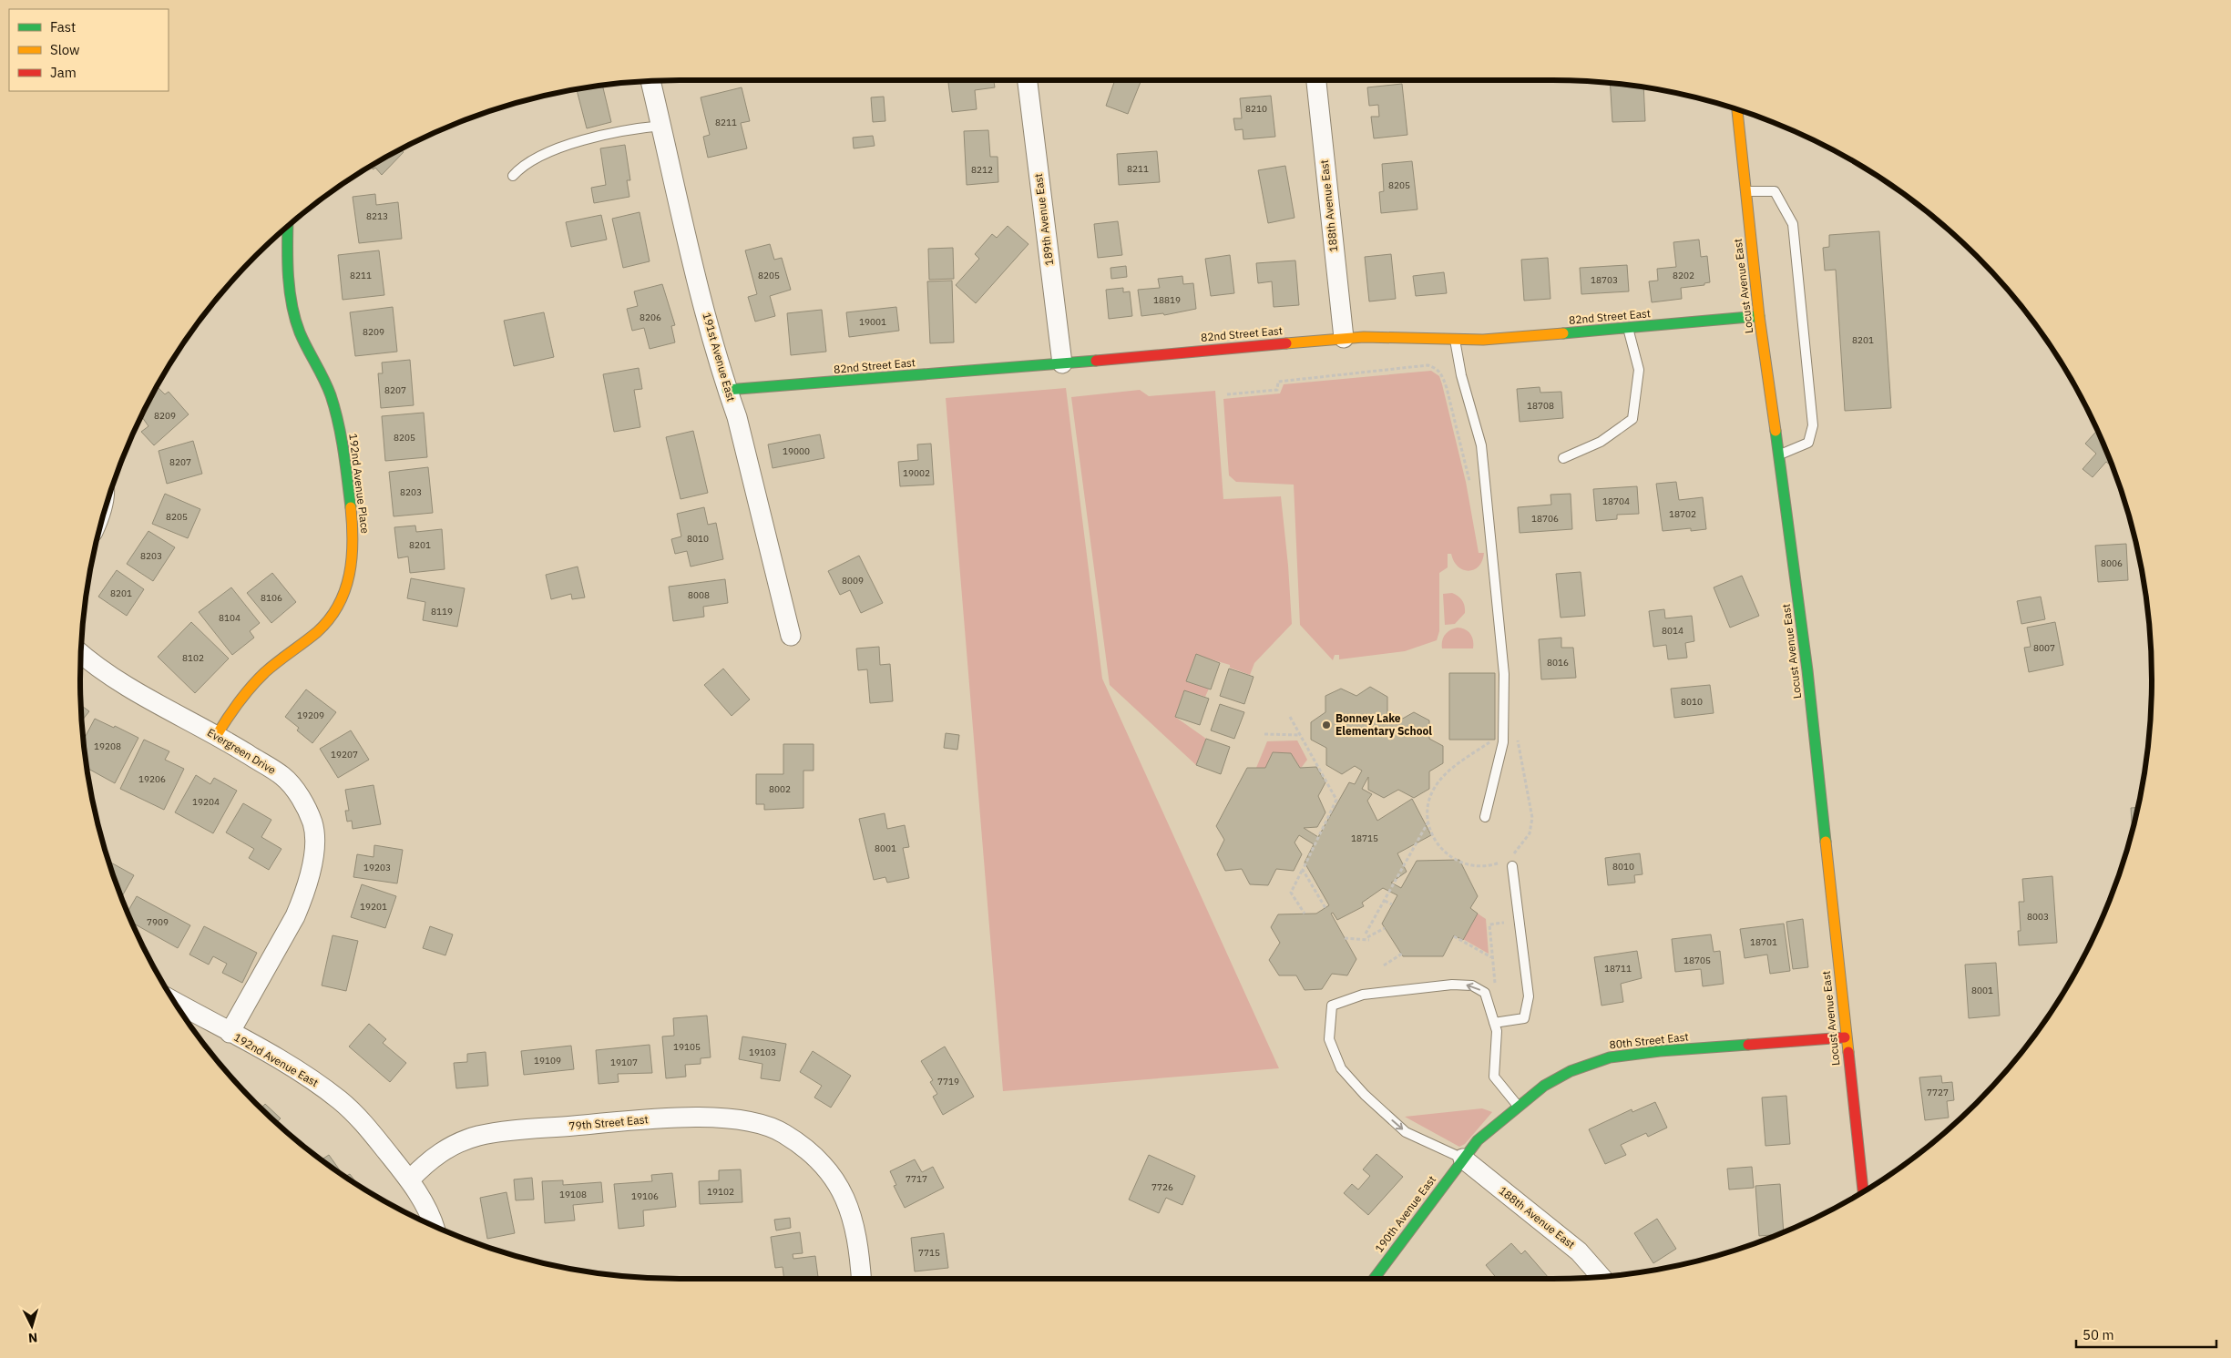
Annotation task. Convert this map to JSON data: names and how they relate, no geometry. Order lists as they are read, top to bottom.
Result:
{
  "streets": {
    "street": [
      "188th Avenue East",
      "189th Avenue East",
      "Locust Avenue East",
      "82nd Street East",
      "191st Avenue East",
      "192nd Avenue Place",
      "Evergreen Drive",
      "80th Street East",
      "192nd Avenue East",
      "79th Street East",
      "190th Avenue East"
    ]
  },
  "crossings": [
    ["188th Avenue East", "82nd Street East"],
    ["188th Avenue East", "80th Street East"],
    ["188th Avenue East", "190th Avenue East"],
    ["189th Avenue East", "82nd Street East"],
    ["Locust Avenue East", "82nd Street East"],
    ["Locust Avenue East", "80th Street East"],
    ["82nd Street East", "191st Avenue East"],
    ["192nd Avenue Place", "Evergreen Drive"],
    ["Evergreen Drive", "192nd Avenue East"],
    ["80th Street East", "190th Avenue East"],
    ["192nd Avenue East", "79th Street East"]
  ],
  "places": ["Bonney Lake Elementary School"],
  "house_numbers": [
    "8210",
    "8211",
    "8211",
    "8212",
    "8205",
    "8213",
    "8211",
    "8205",
    "8202",
    "18703",
    "18819",
    "8206",
    "19001",
    "8209",
    "8201",
    "8207",
    "18708",
    "8209",
    "8205",
    "19000",
    "8207",
    "19002",
    "8203",
    "18704",
    "18702",
    "8205",
    "18706",
    "8010",
    "8201",
    "8203",
    "8006",
    "8009",
    "8201",
    "8008",
    "8106",
    "8119",
    "8104",
    "8014",
    "8007",
    "8102",
    "8016",
    "8010",
    "19209",
    "19208",
    "19207",
    "19206",
    "8002",
    "19204",
    "18715",
    "8001",
    "8010",
    "19203",
    "19201",
    "8003",
    "7909",
    "18701",
    "18705",
    "18711",
    "8001",
    "19105",
    "19103",
    "19109",
    "19107",
    "7719",
    "7727",
    "7717",
    "7726",
    "19102",
    "19108",
    "19106",
    "7715"
  ],
  "legend": ["Fast", "Slow", "Jam"],
  "scale_bar": "50 m",
  "north": "bottom"
}
